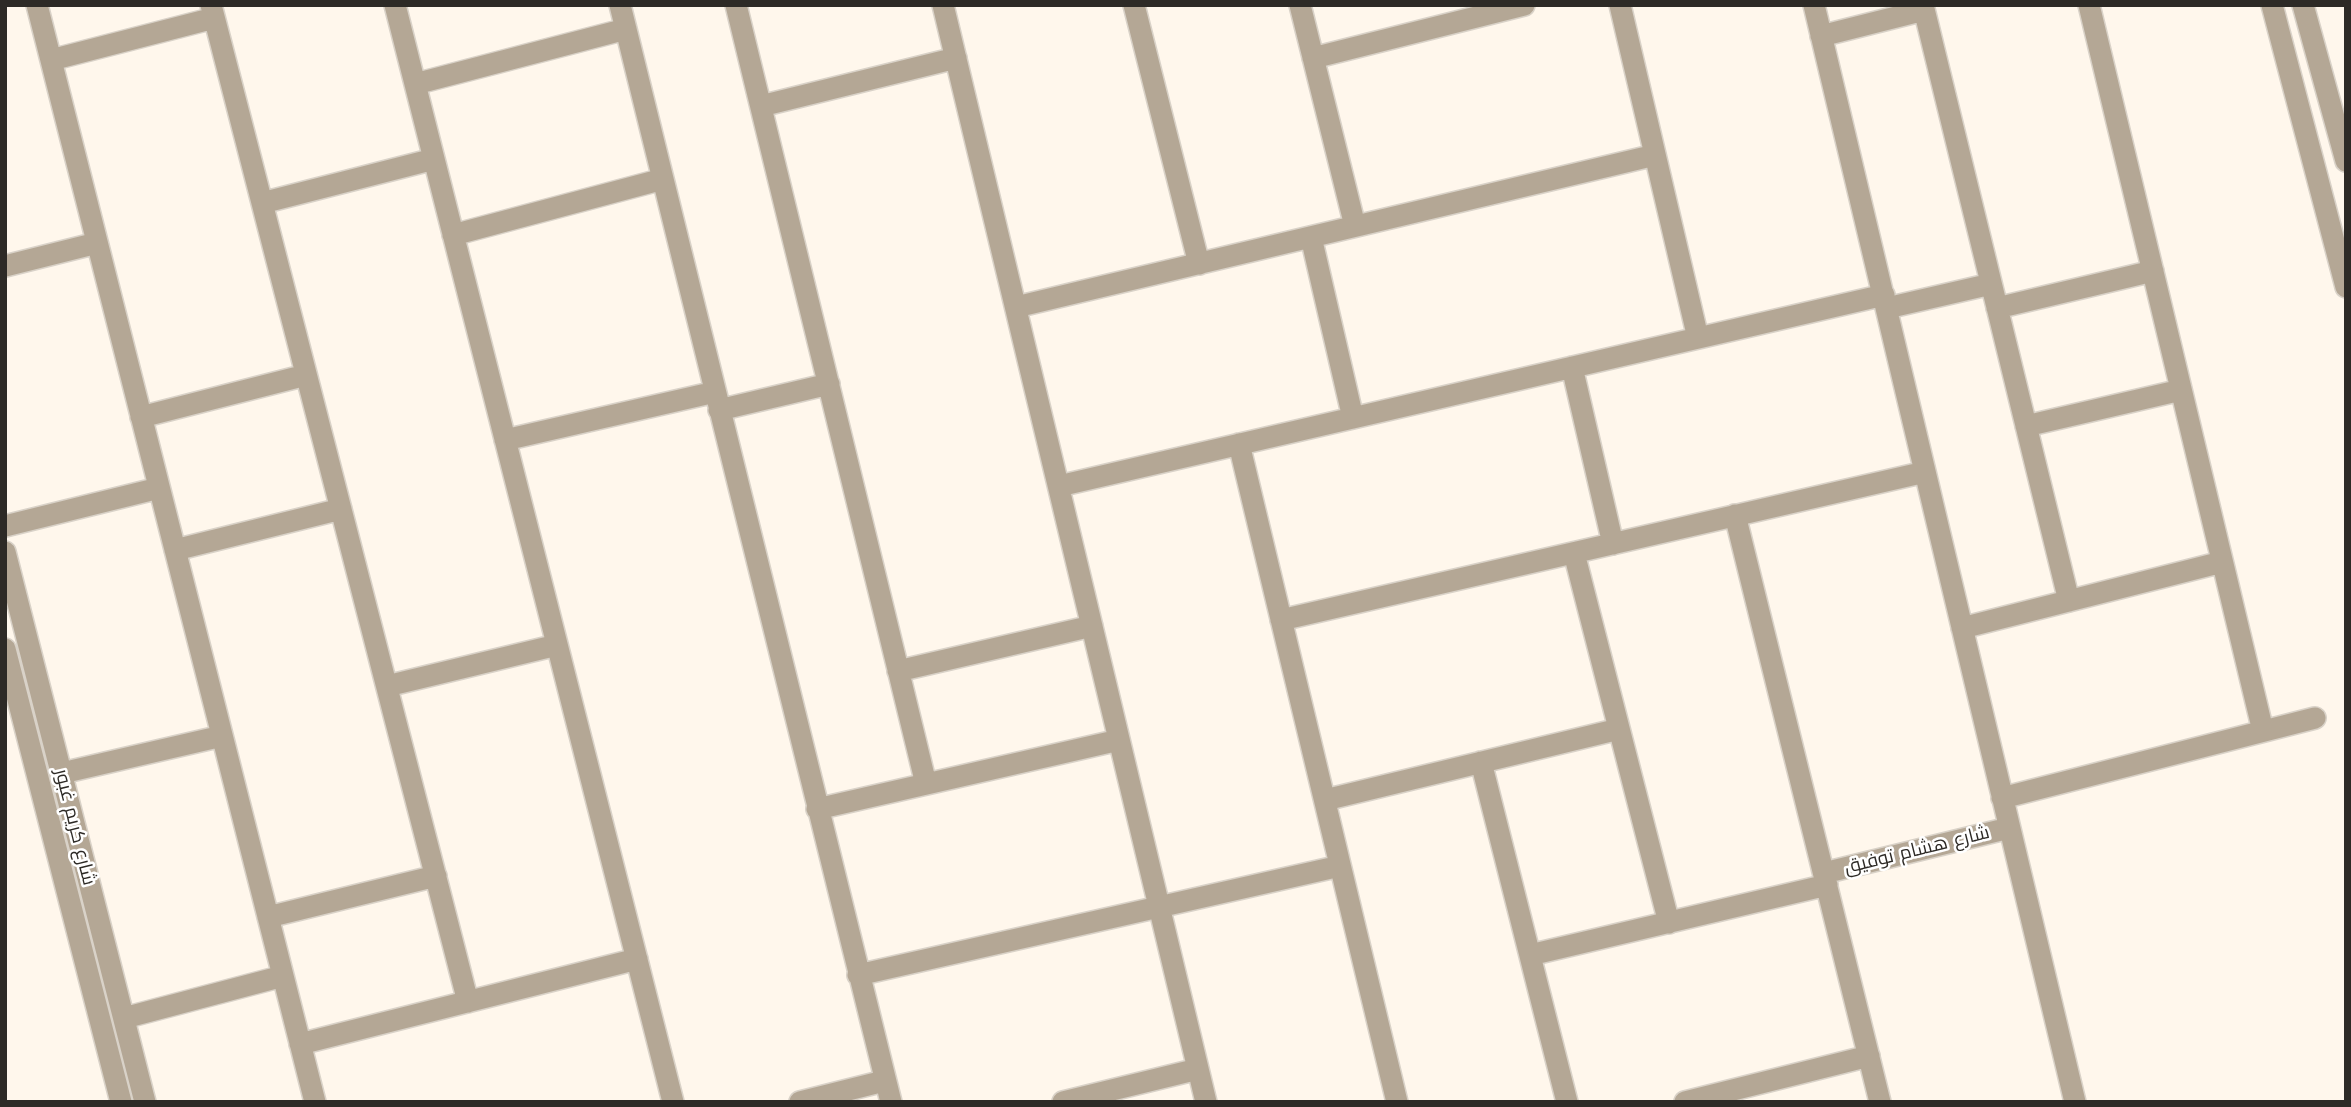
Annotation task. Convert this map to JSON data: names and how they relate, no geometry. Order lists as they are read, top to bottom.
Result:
{
  "streets": {
    "street": ["شارع كريم غبور", "شارع هشام توفيق"]
  }
}
